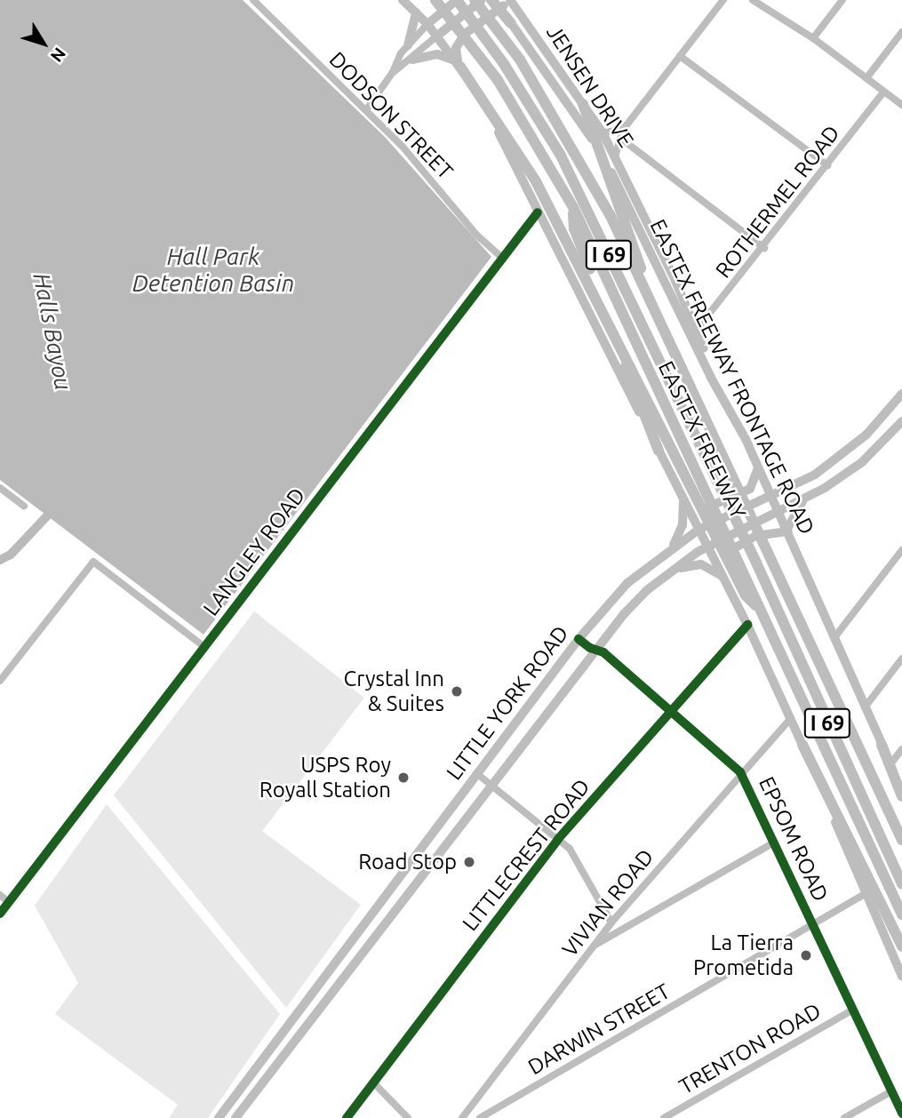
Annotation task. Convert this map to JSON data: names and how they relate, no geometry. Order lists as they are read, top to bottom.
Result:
{
  "streets": {
    "highway": ["I 69", "EASTEX FREEWAY"],
    "main road": ["JENSEN DRIVE", "EASTEX FREEWAY FRONTAGE ROAD", "LITTLE YORK ROAD"],
    "street": [
      "DODSON STREET",
      "ROTHERMEL ROAD",
      "LANGLEY ROAD",
      "EPSOM ROAD",
      "LITTLECREST ROAD",
      "VIVIAN ROAD",
      "DARWIN STREET",
      "TRENTON ROAD"
    ]
  },
  "crossings": [
    ["JENSEN DRIVE", "ROTHERMEL ROAD"],
    ["JENSEN DRIVE", "EASTEX FREEWAY FRONTAGE ROAD"],
    ["DODSON STREET", "LANGLEY ROAD"],
    ["EASTEX FREEWAY FRONTAGE ROAD", "LITTLE YORK ROAD"],
    ["LITTLE YORK ROAD", "EPSOM ROAD"],
    ["EPSOM ROAD", "LITTLECREST ROAD"],
    ["EPSOM ROAD", "VIVIAN ROAD"],
    ["EPSOM ROAD", "DARWIN STREET"],
    ["EPSOM ROAD", "TRENTON ROAD"]
  ],
  "water": ["Hall Park Detention Basin", "Halls Bayou"],
  "places": [
    "Crystal Inn & Suites",
    "USPS Roy Royall Station",
    "Road Stop",
    "La Tierra Prometida"
  ],
  "north": "bottom right"
}
